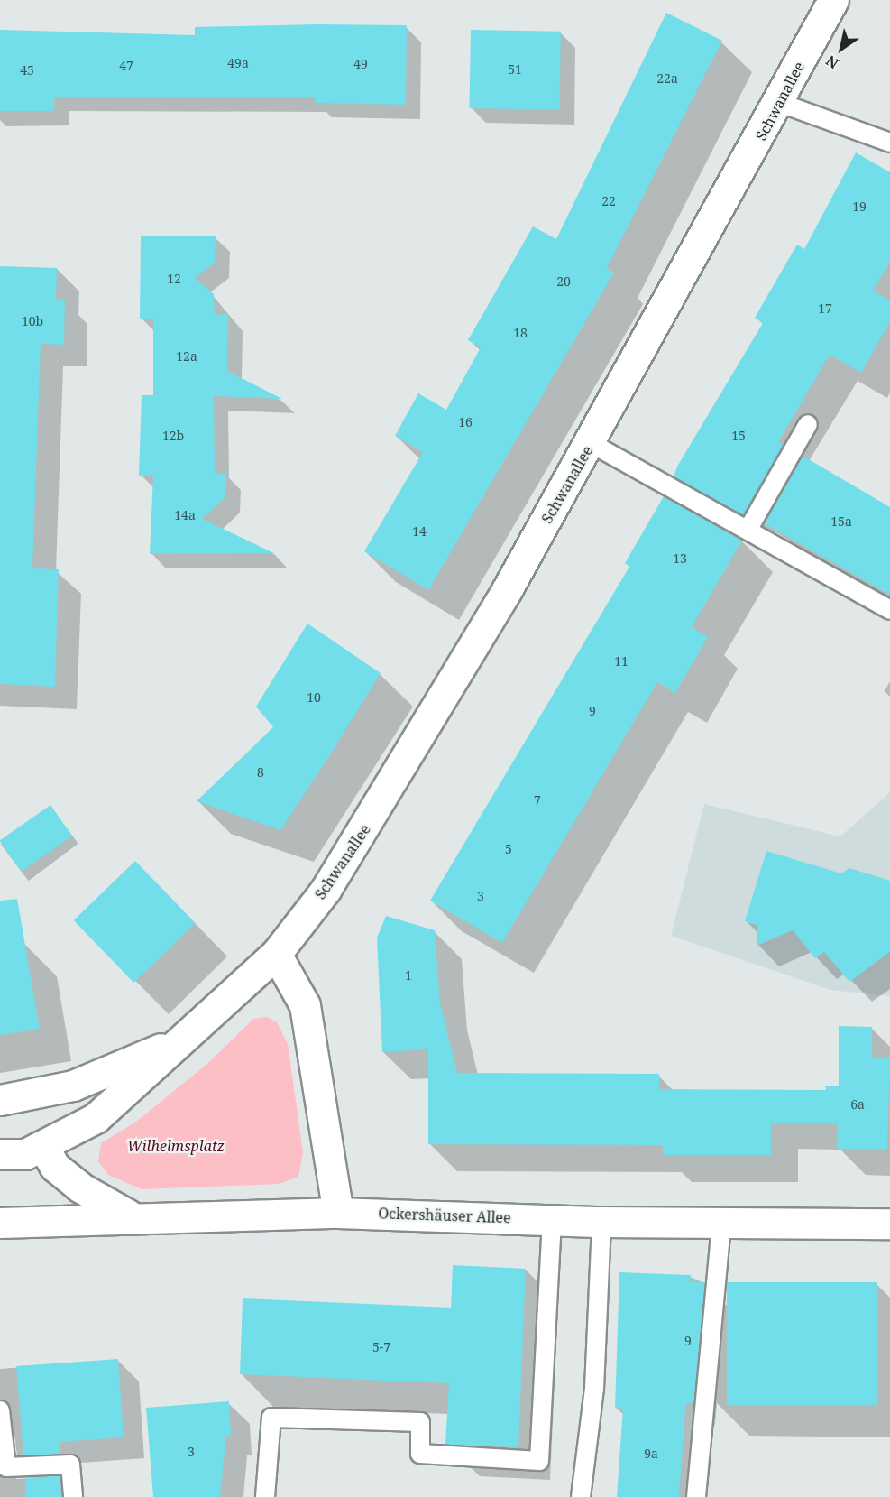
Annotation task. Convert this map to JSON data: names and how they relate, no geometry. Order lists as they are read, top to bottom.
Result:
{
  "streets": {
    "main road": ["Schwanallee", "Ockershäuser Allee"]
  },
  "parks": ["Wilhelmsplatz"],
  "house_numbers": [
    "49a",
    "49",
    "47",
    "51",
    "45",
    "22a",
    "22",
    "19",
    "12",
    "20",
    "17",
    "10b",
    "18",
    "12a",
    "16",
    "12b",
    "15",
    "14a",
    "15a",
    "14",
    "13",
    "11",
    "10",
    "9",
    "8",
    "7",
    "5",
    "3",
    "1",
    "6a",
    "9",
    "5-7",
    "3",
    "9a"
  ],
  "north": "bottom left"
}
